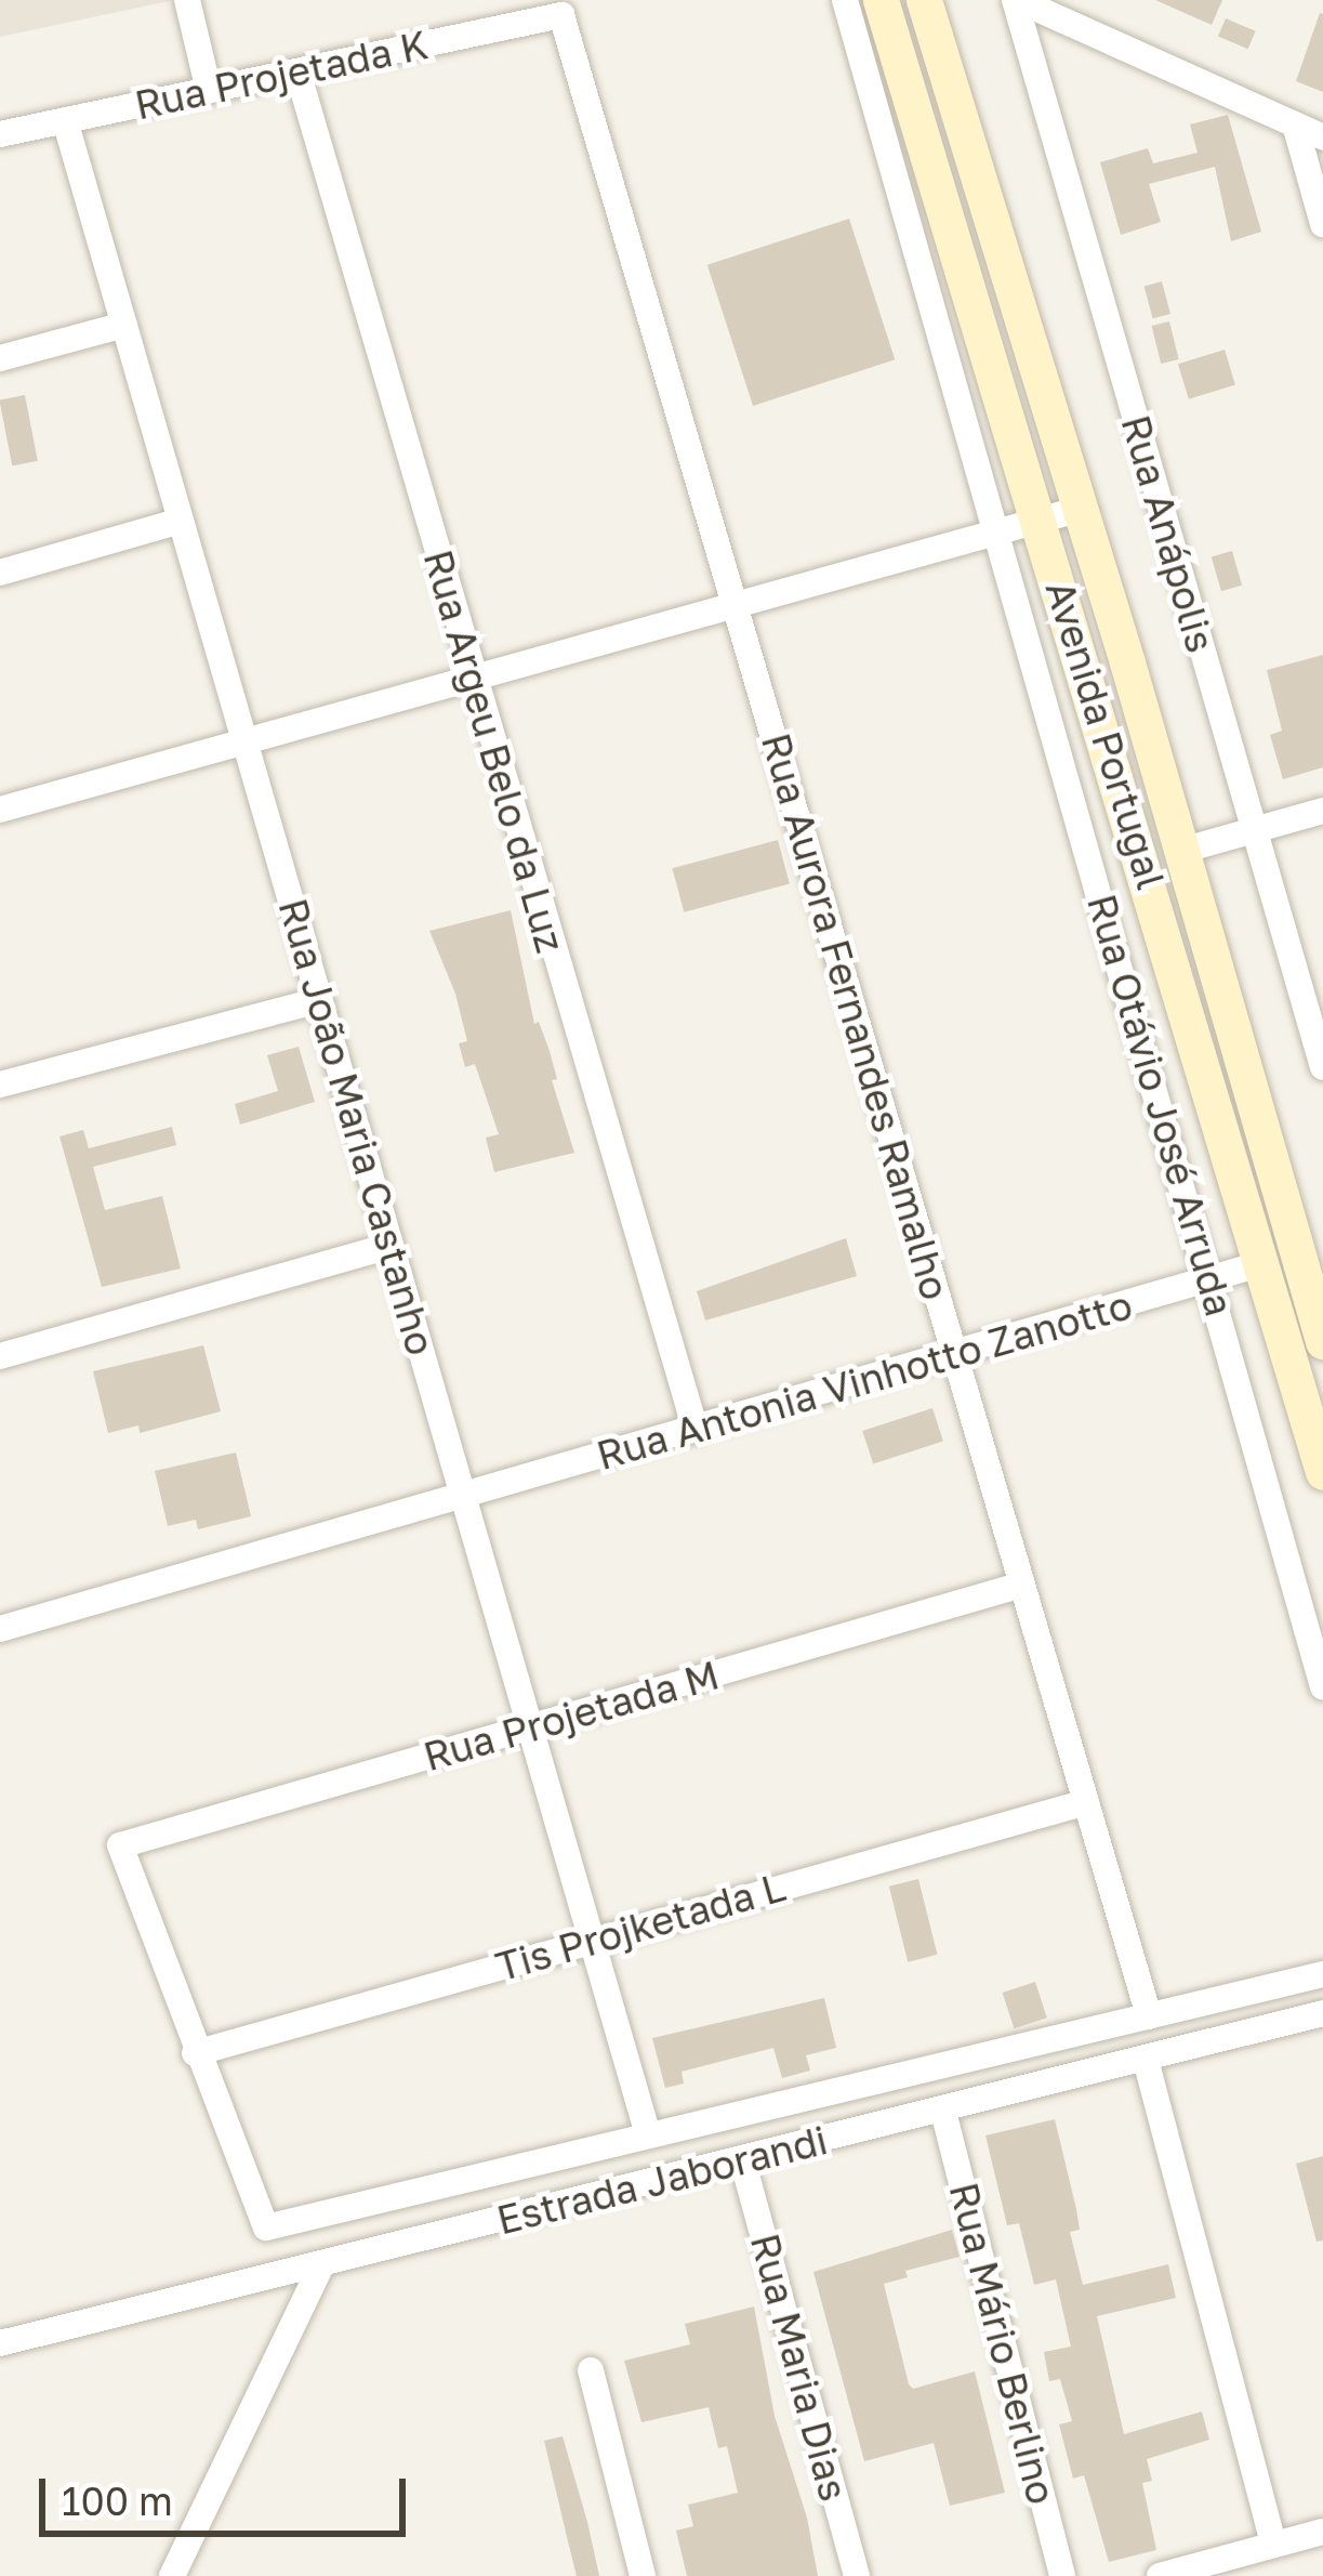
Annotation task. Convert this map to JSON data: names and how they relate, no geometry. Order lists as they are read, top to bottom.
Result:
{
  "streets": {
    "main road": ["Avenida Portugal"],
    "street": [
      "Rua Projetada K",
      "Rua Anápolis",
      "Rua Argeu Belo da Luz",
      "Rua Aurora Fernandes Ramalho",
      "Rua Otávio José Arruda",
      "Rua João Maria Castanho",
      "Rua Antonia Vinhotto Zanotto",
      "Rua Projetada M",
      "Tis Projketada L",
      "Estrada Jaborandi",
      "Rua Mário Berlino",
      "Rua Maria Dias"
    ]
  },
  "crossings": [
    ["Rua Projetada K", "Rua Argeu Belo da Luz"],
    ["Rua Projetada K", "Rua Aurora Fernandes Ramalho"],
    ["Rua Projetada K", "Rua João Maria Castanho"],
    ["Avenida Portugal", "Rua Antonia Vinhotto Zanotto"],
    ["Rua Argeu Belo da Luz", "Rua Antonia Vinhotto Zanotto"],
    ["Rua Aurora Fernandes Ramalho", "Rua Antonia Vinhotto Zanotto"],
    ["Rua Aurora Fernandes Ramalho", "Rua Projetada M"],
    ["Rua Aurora Fernandes Ramalho", "Tis Projketada L"],
    ["Rua Otávio José Arruda", "Rua Antonia Vinhotto Zanotto"],
    ["Rua João Maria Castanho", "Rua Antonia Vinhotto Zanotto"],
    ["Rua João Maria Castanho", "Rua Projetada M"],
    ["Rua João Maria Castanho", "Tis Projketada L"],
    ["Rua Projetada M", "Tis Projketada L"],
    ["Estrada Jaborandi", "Rua Mário Berlino"],
    ["Estrada Jaborandi", "Rua Maria Dias"]
  ],
  "scale_bar": "100 m"
}
